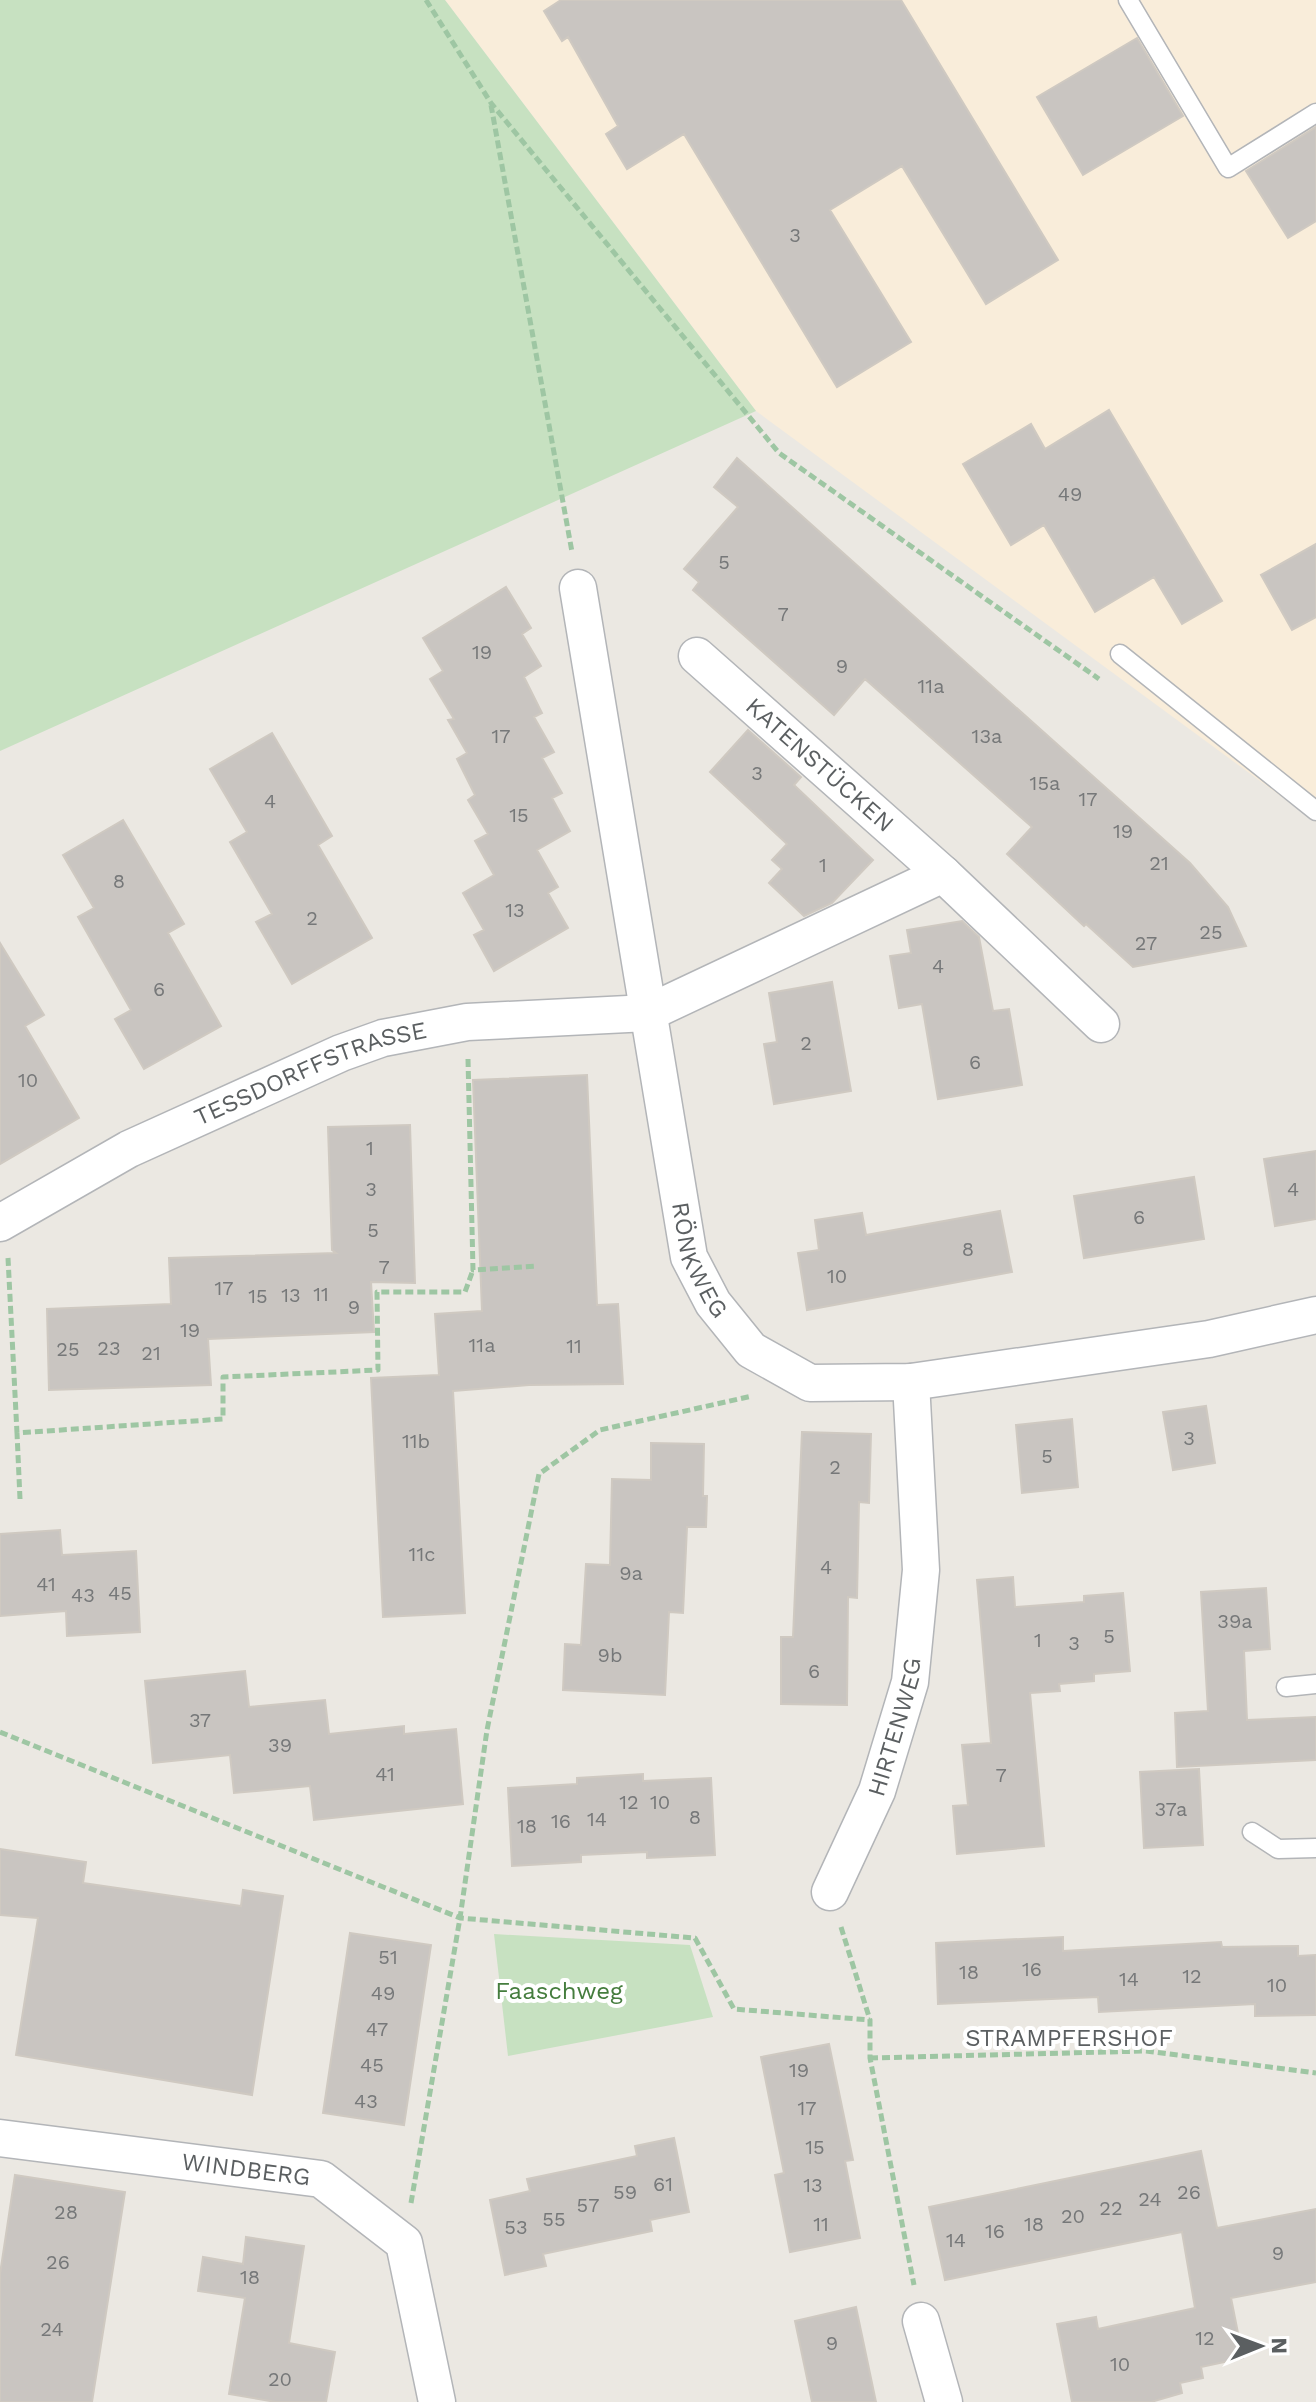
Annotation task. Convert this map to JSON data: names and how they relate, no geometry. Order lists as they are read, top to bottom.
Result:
{
  "streets": {
    "street": [
      "KATENSTÜCKEN",
      "TESSDORFFSTRASSE",
      "RÖNKWEG",
      "HIRTENWEG",
      "WINDBERG"
    ],
    "path": ["STRAMPFERSHOF"]
  },
  "crossings": [
    ["TESSDORFFSTRASSE", "RÖNKWEG"],
    ["RÖNKWEG", "HIRTENWEG"]
  ],
  "parks": ["Faaschweg"],
  "house_numbers": [
    "3",
    "49",
    "5",
    "7",
    "19",
    "9",
    "11a",
    "17",
    "13a",
    "3",
    "15a",
    "17",
    "4",
    "15",
    "19",
    "21",
    "1",
    "8",
    "13",
    "2",
    "25",
    "27",
    "4",
    "6",
    "2",
    "6",
    "10",
    "1",
    "3",
    "4",
    "6",
    "5",
    "8",
    "7",
    "10",
    "17",
    "11",
    "13",
    "15",
    "9",
    "19",
    "11a",
    "11",
    "23",
    "25",
    "21",
    "3",
    "11b",
    "5",
    "2",
    "11c",
    "4",
    "9a",
    "41",
    "45",
    "43",
    "39a",
    "5",
    "1",
    "3",
    "9b",
    "6",
    "37",
    "39",
    "41",
    "7",
    "12",
    "10",
    "37a",
    "8",
    "14",
    "16",
    "18",
    "51",
    "16",
    "18",
    "12",
    "14",
    "10",
    "49",
    "47",
    "45",
    "19",
    "43",
    "17",
    "15",
    "61",
    "13",
    "59",
    "26",
    "24",
    "57",
    "22",
    "28",
    "20",
    "55",
    "11",
    "18",
    "53",
    "16",
    "14",
    "9",
    "26",
    "18",
    "24",
    "12",
    "9",
    "10",
    "20"
  ],
  "north": "right"
}
